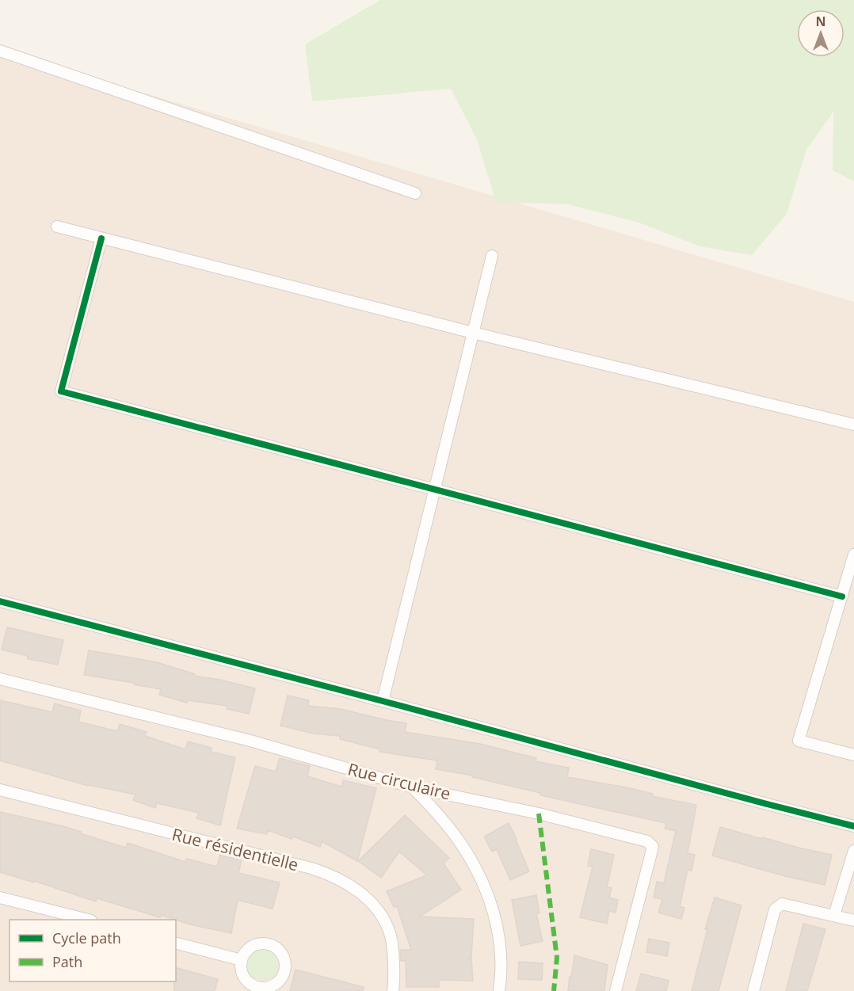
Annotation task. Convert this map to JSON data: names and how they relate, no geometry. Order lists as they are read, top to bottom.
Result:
{
  "streets": {
    "street": ["Rue circulaire", "Rue résidentielle"]
  },
  "legend": ["Cycle path", "Path"],
  "north": "top"
}
